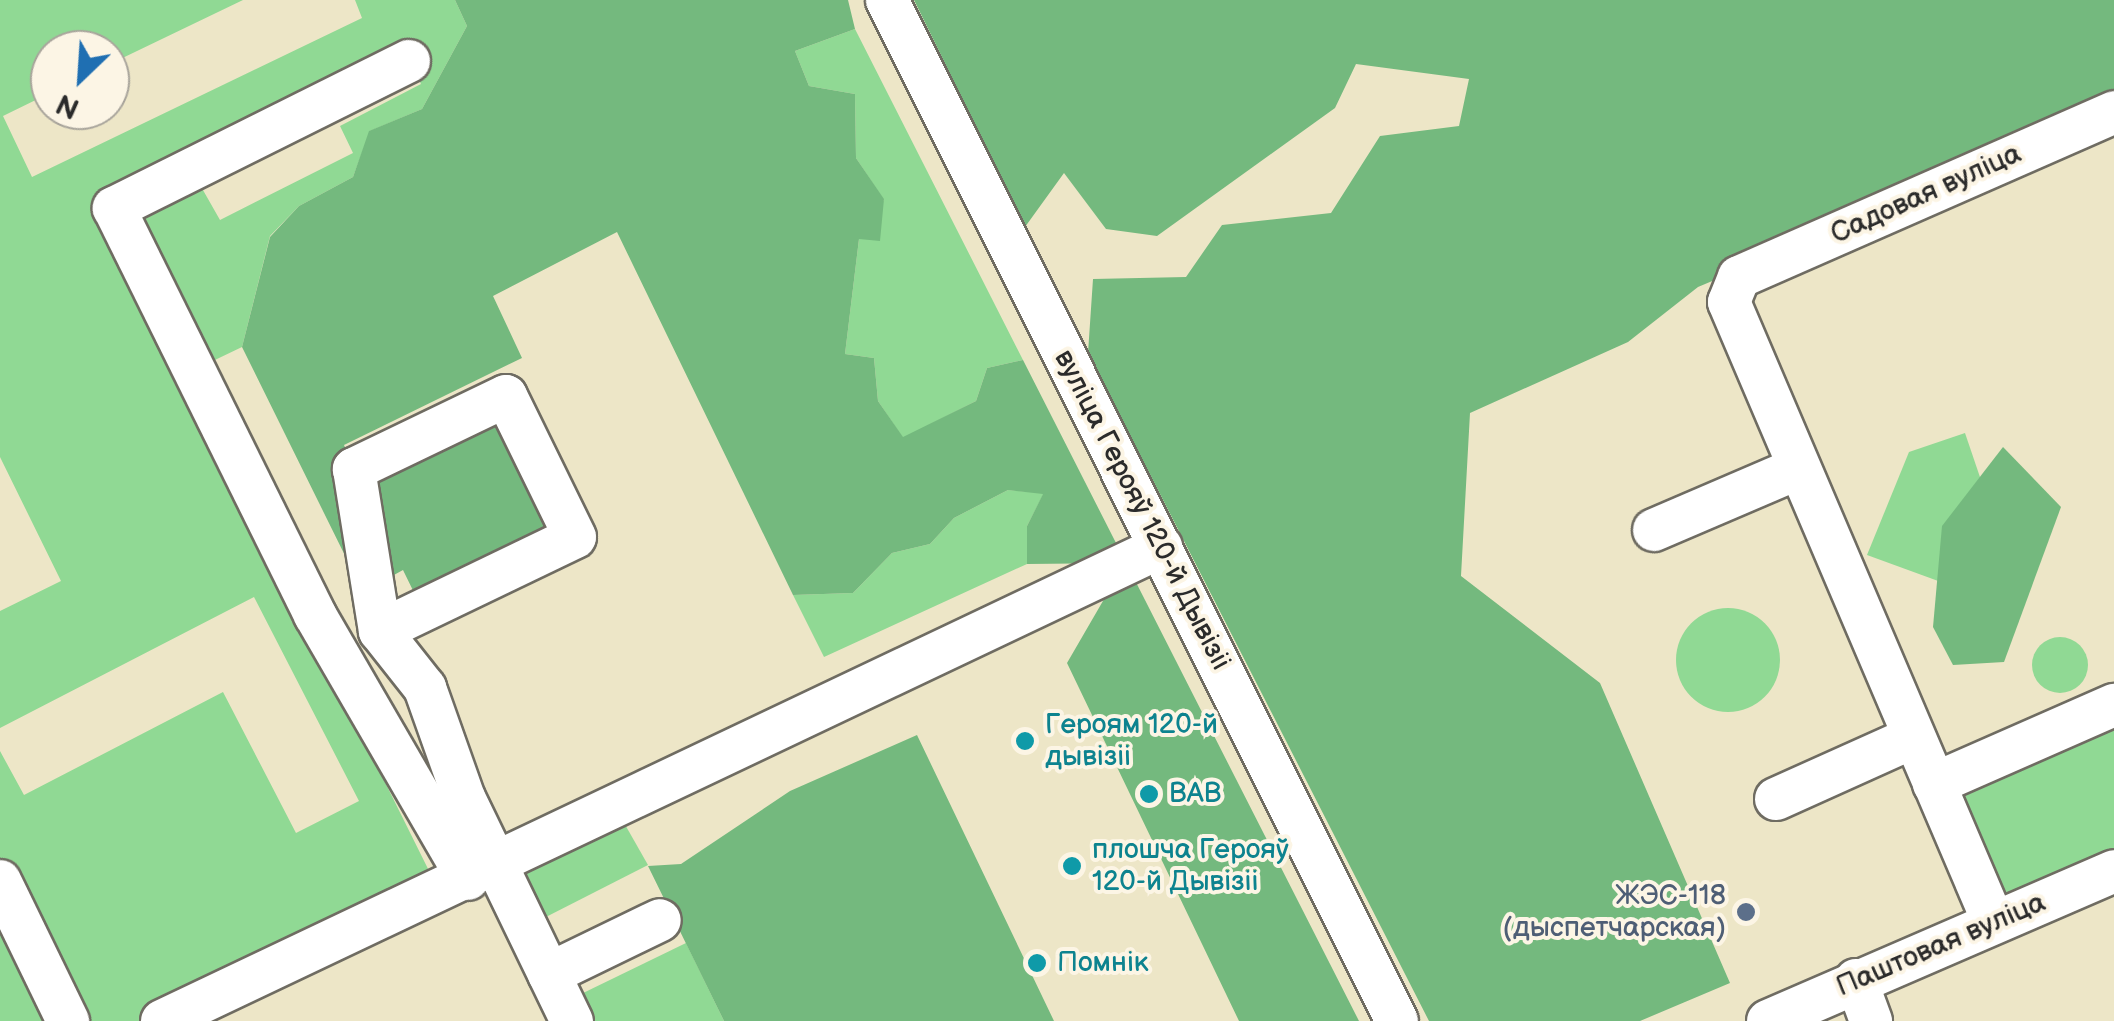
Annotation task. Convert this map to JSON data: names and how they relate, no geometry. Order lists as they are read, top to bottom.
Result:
{
  "streets": {
    "street": ["Садовая вуліца", "вуліца Герояў 120-й Дывізіі", "Паштовая вуліца"]
  },
  "places": [
    "Героям 120-й дывізіі",
    "ВАВ",
    "плошча Герояў 120-й Дывізіі",
    "ЖЭС-118 (дыспетчарская)",
    "Помнік"
  ],
  "north": "bottom left"
}
